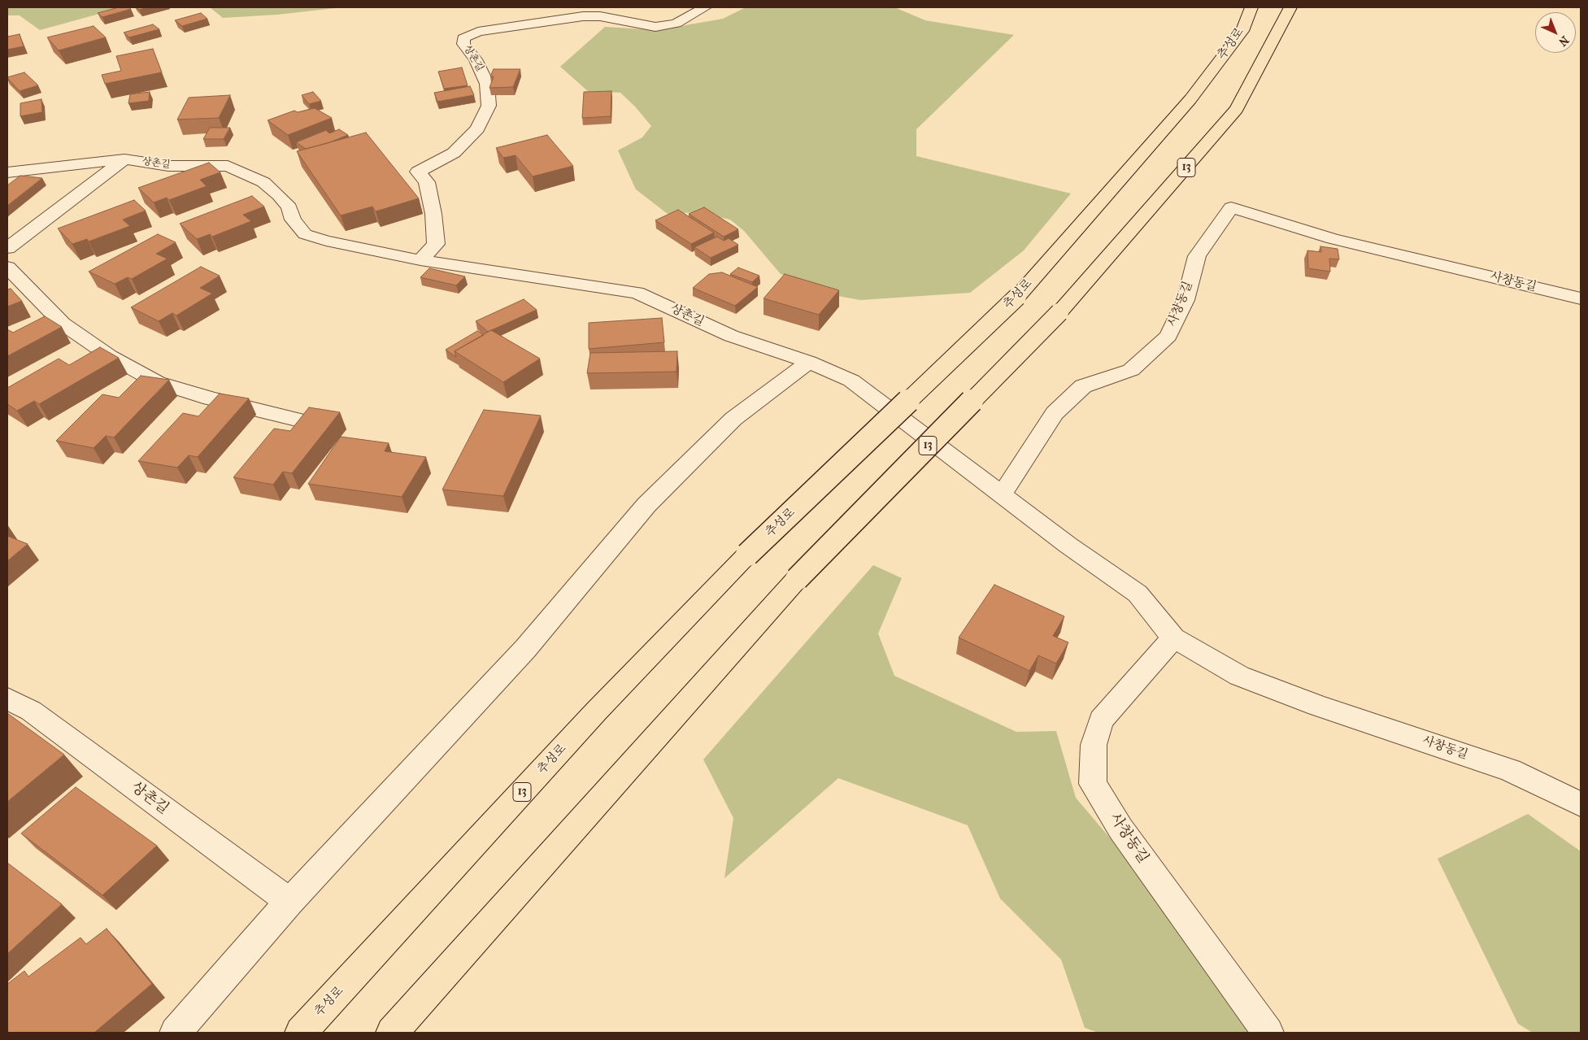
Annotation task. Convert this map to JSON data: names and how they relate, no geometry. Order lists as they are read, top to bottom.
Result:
{
  "streets": {
    "main road": ["추성로", "13"],
    "street": ["상촌길", "사창동길"]
  },
  "crossings": [
    ["상촌길", "사창동길"]
  ],
  "north": "bottom right"
}
